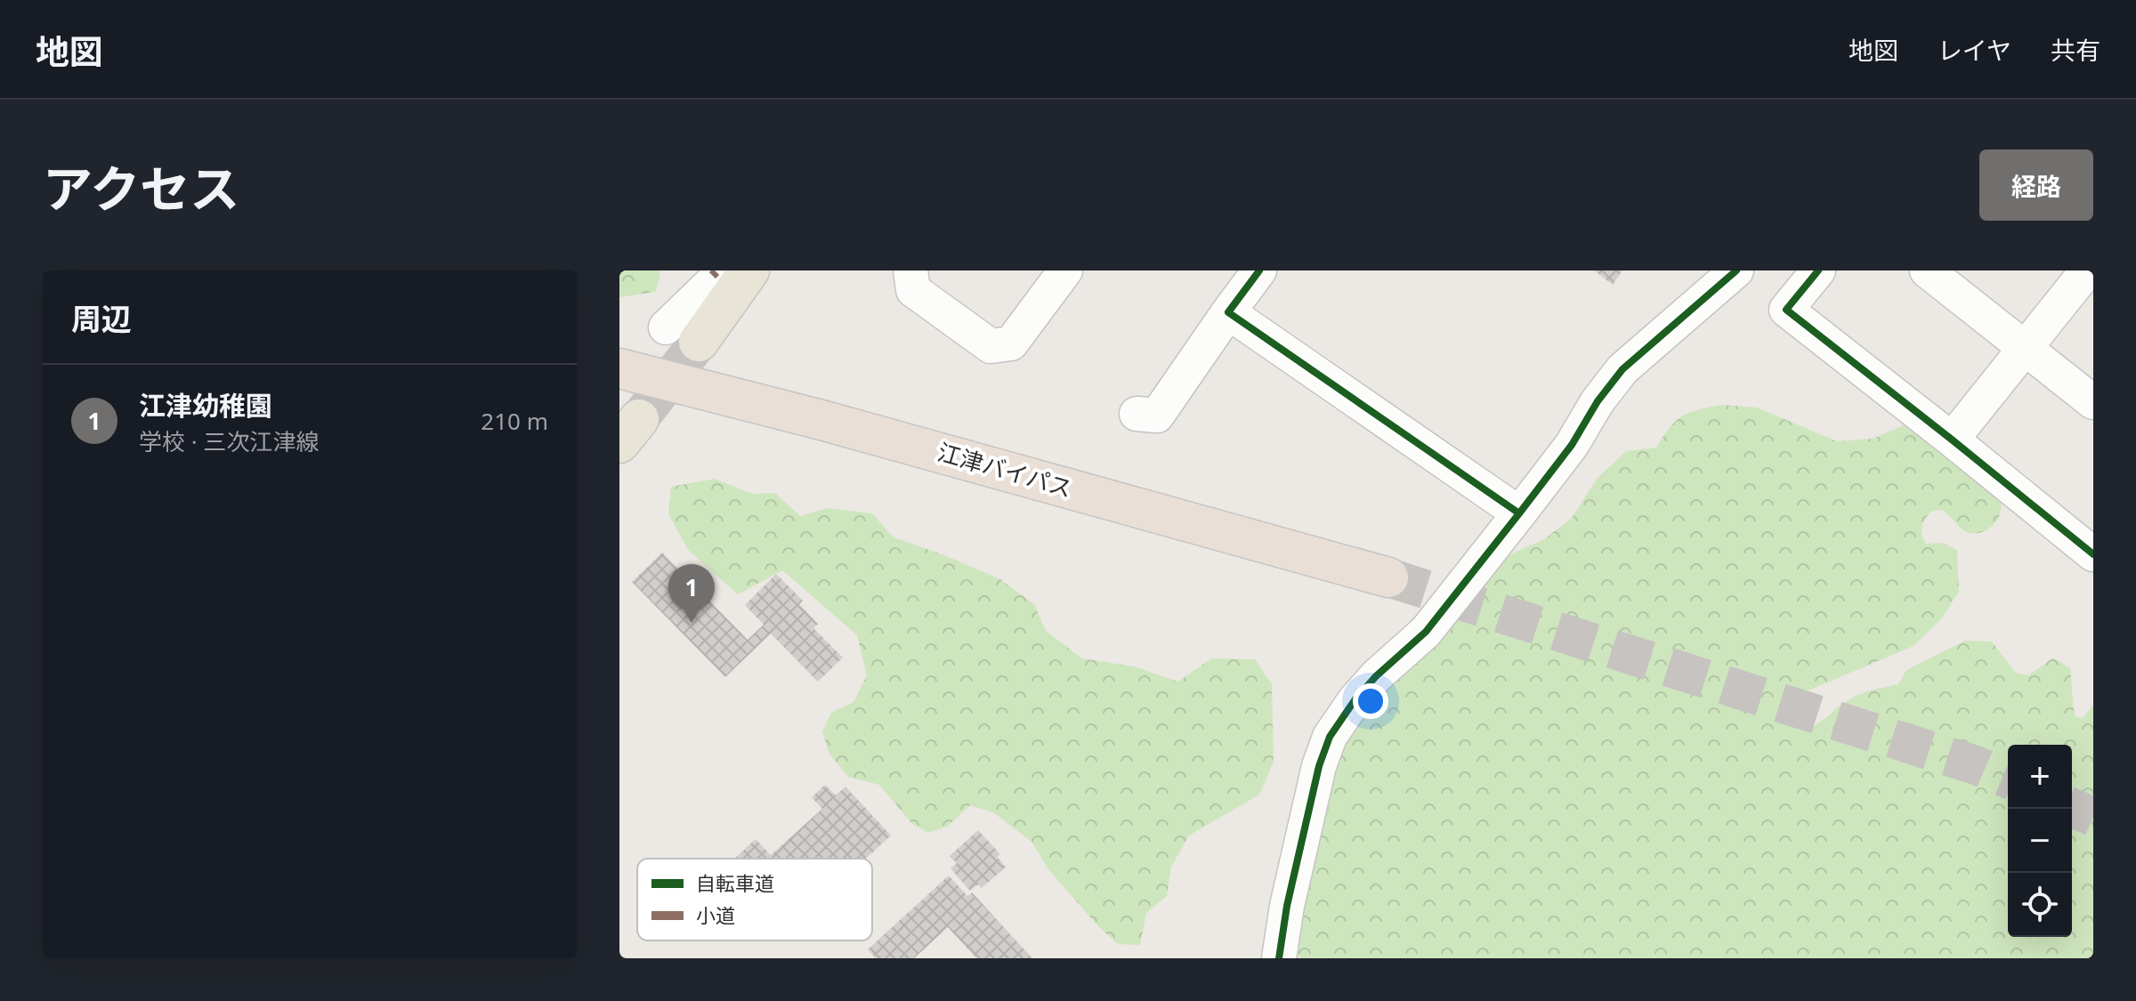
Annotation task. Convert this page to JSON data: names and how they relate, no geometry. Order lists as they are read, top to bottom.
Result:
{
  "streets": {
    "highway": ["江津バイパス"]
  },
  "legend": ["自転車道", "小道"],
  "page": {
    "header": "地図",
    "nav": ["地図", "レイヤ", "共有"],
    "title": "アクセス",
    "buttons": "経路",
    "heading": "周辺",
    "list": [
      {
        "mark": "1",
        "name": "江津幼稚園",
        "note": "学校 · 三次江津線",
        "value": "210 m"
      }
    ],
    "pins": "1",
    "map_buttons": ["+", "−"]
  }
}
